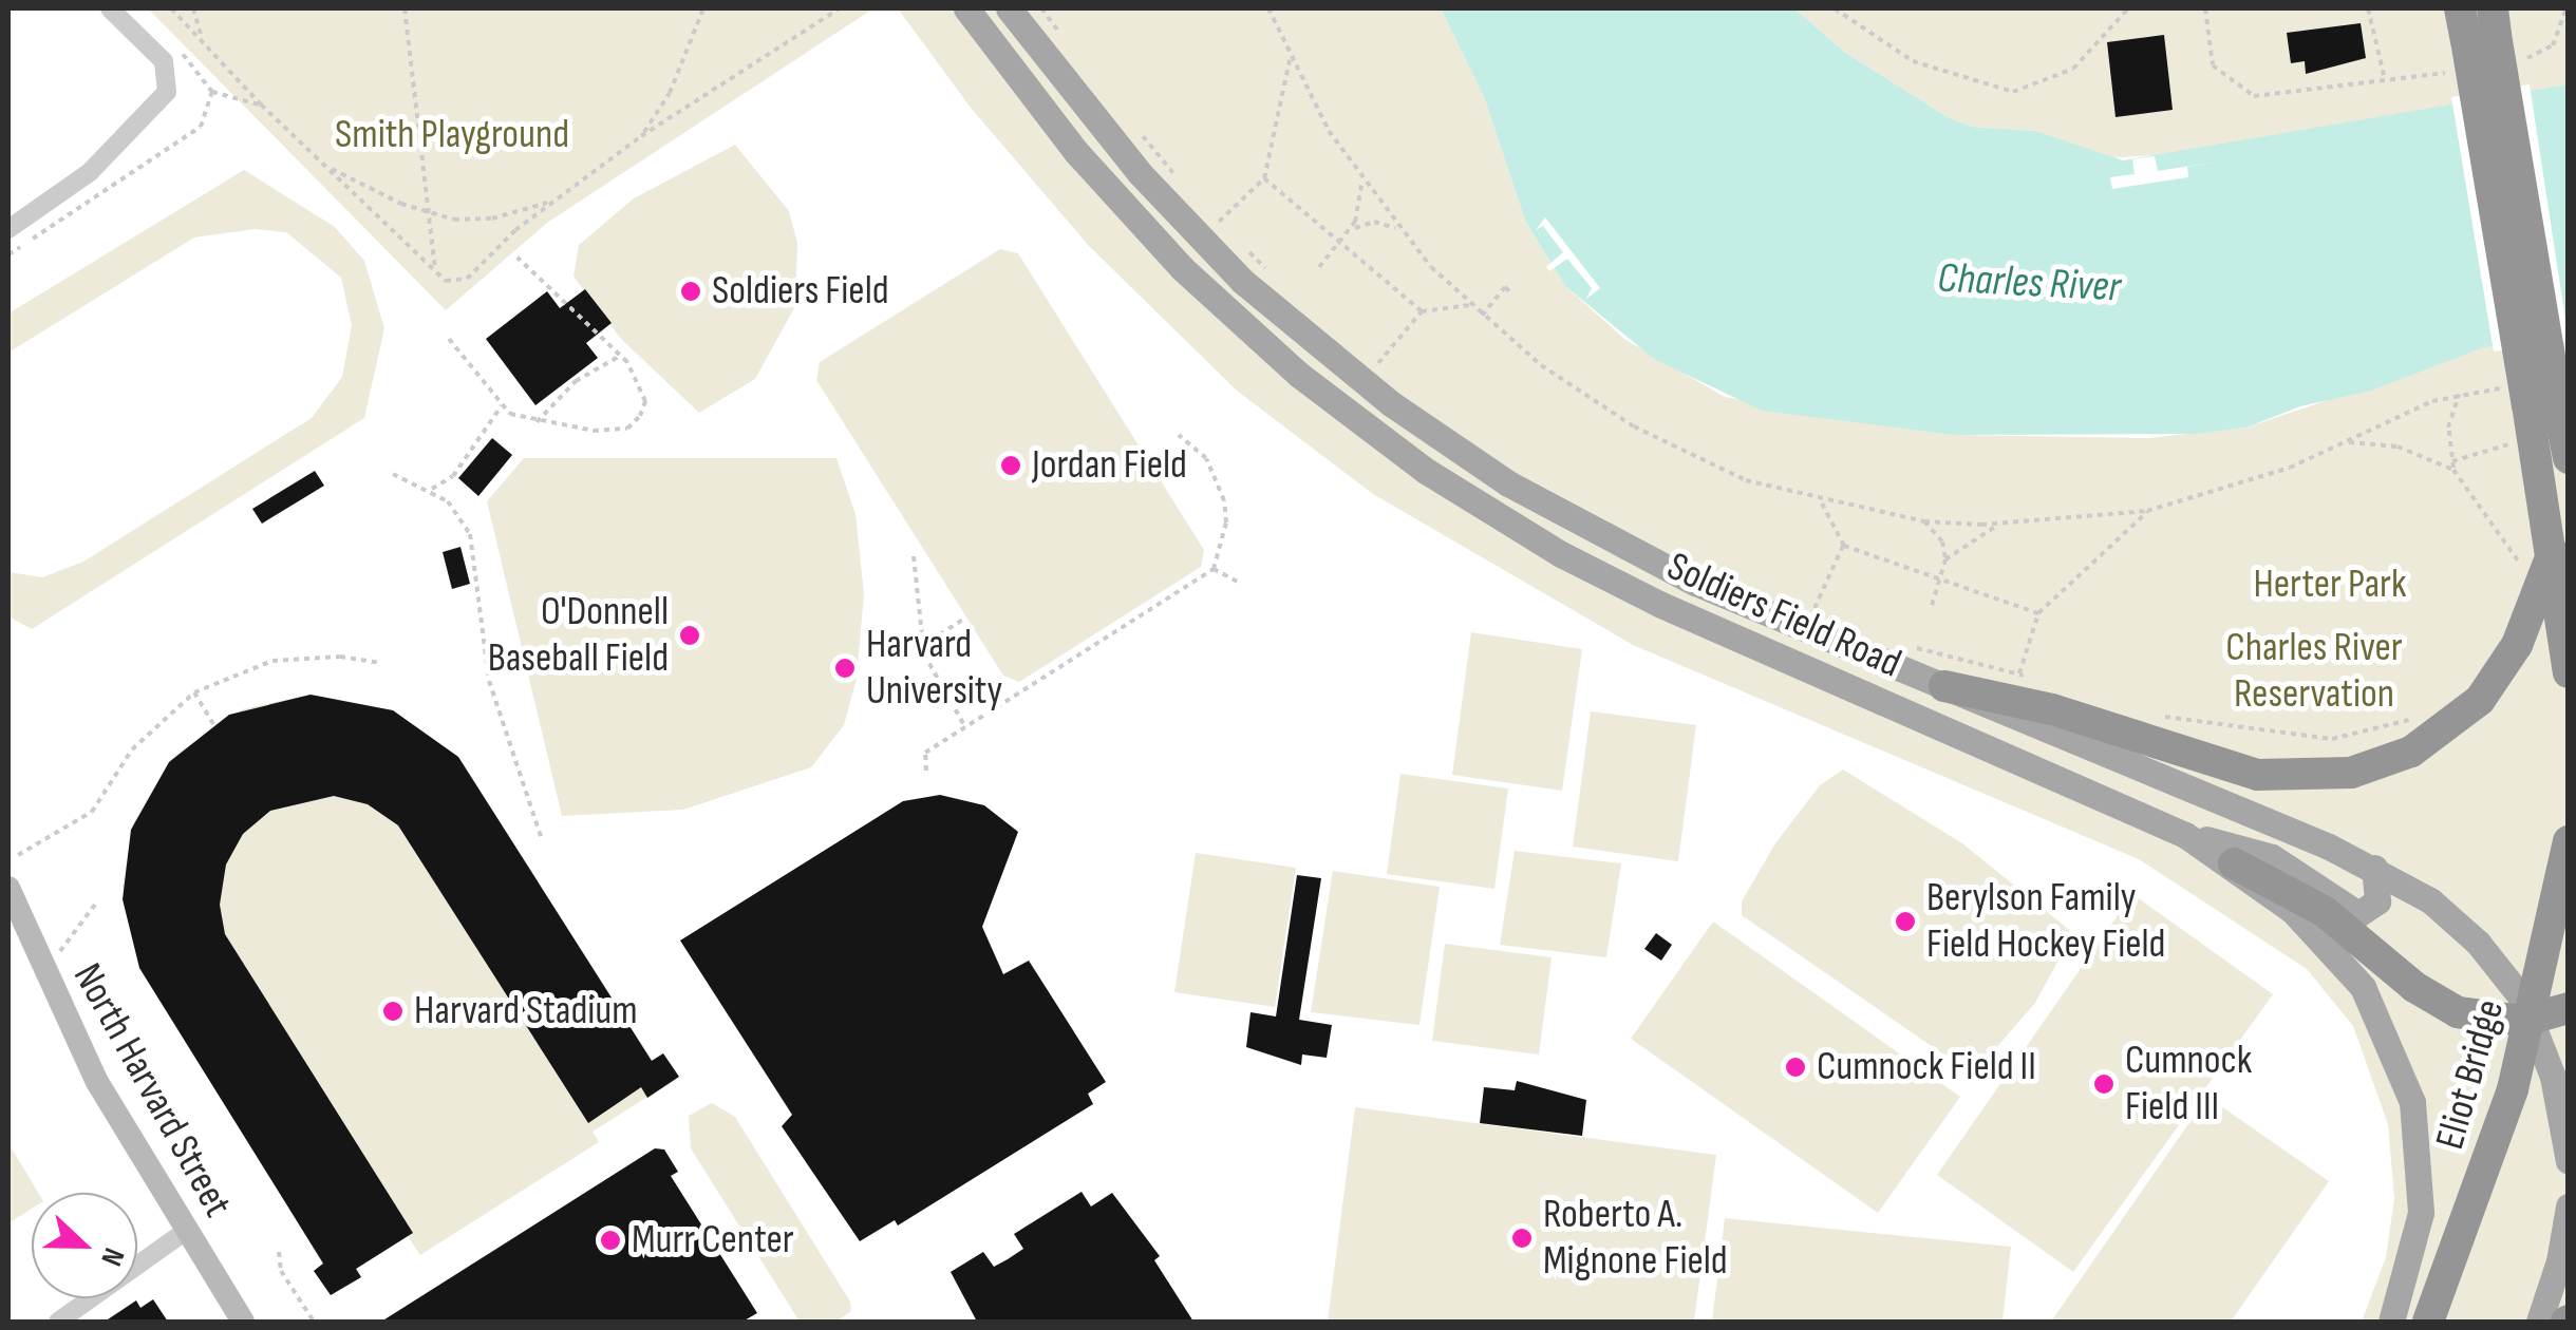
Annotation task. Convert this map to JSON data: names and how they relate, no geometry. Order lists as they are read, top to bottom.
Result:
{
  "streets": {
    "highway": ["Eliot Bridge"],
    "main road": ["Soldiers Field Road", "North Harvard Street"]
  },
  "crossings": [
    ["Soldiers Field Road", "Eliot Bridge"]
  ],
  "water": ["Charles River"],
  "parks": ["Smith Playground", "Herter Park", "Charles River Reservation"],
  "places": [
    "Soldiers Field",
    "Jordan Field",
    "O'Donnell Baseball Field",
    "Harvard University",
    "Berylson Family Field Hockey Field",
    "Harvard Stadium",
    "Cumnock Field II",
    "Cumnock Field III",
    "Roberto A. Mignone Field",
    "Murr Center"
  ],
  "north": "right"
}
